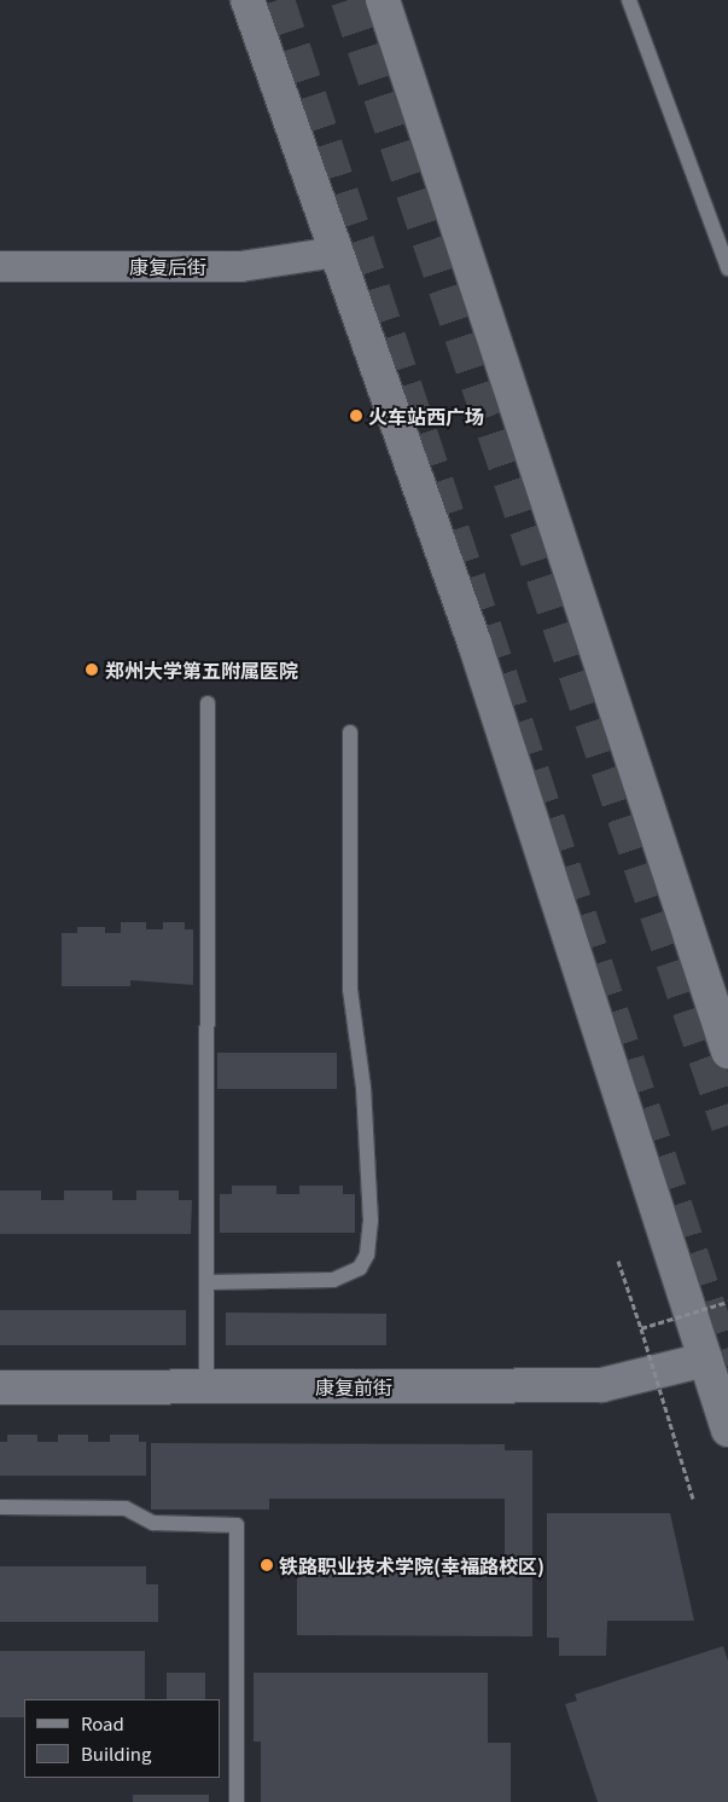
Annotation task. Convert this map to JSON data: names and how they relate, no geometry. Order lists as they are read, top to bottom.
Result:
{
  "streets": {
    "main road": ["康复前街"],
    "street": ["康复后街"]
  },
  "places": ["火车站西广场", "郑州大学第五附属医院", "铁路职业技术学院(幸福路校区)"],
  "legend": ["Road", "Building"]
}
